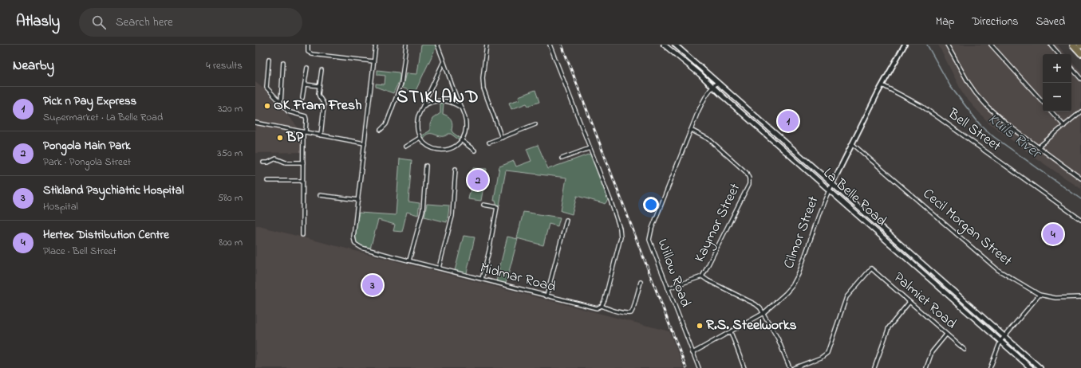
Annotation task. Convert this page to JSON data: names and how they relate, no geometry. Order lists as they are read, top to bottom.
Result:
{
  "streets": {
    "main road": ["La Belle Road"],
    "street": [
      "Bell Street",
      "Kaymor Street",
      "Cecil Morgan Street",
      "Cilmor Street",
      "Willow Road",
      "Midmar Road",
      "Palmiet Road"
    ]
  },
  "crossings": [
    ["Bell Street", "Cilmor Street"],
    ["La Belle Road", "Cilmor Street"],
    ["La Belle Road", "Willow Road"],
    ["Kaymor Street", "Willow Road"],
    ["Cecil Morgan Street", "Cilmor Street"],
    ["Cilmor Street", "Willow Road"]
  ],
  "districts": ["STIKLAND"],
  "water": ["Kuils River"],
  "places": ["OK Fram Fresh", "BP", "R.S. Steelworks"],
  "page": {
    "header": "Atlasly",
    "search": "Search here",
    "nav": ["Map", "Directions", "Saved"],
    "heading": ["Nearby", "4 results"],
    "map_buttons": ["+", "−"],
    "list": [
      {
        "mark": "1",
        "name": "Pick n Pay Express",
        "note": "Supermarket · La Belle Road",
        "value": "320 m"
      },
      {
        "mark": "2",
        "name": "Pongola Main Park",
        "note": "Park · Pongola Street",
        "value": "350 m"
      },
      {
        "mark": "3",
        "name": "Stikland Psychiatric Hospital",
        "note": "Hospital",
        "value": "580 m"
      },
      {
        "mark": "4",
        "name": "Hertex Distribution Centre",
        "note": "Place · Bell Street",
        "value": "800 m"
      }
    ],
    "pins": [
      "1",
      "2",
      "4",
      "3"
    ]
  }
}
